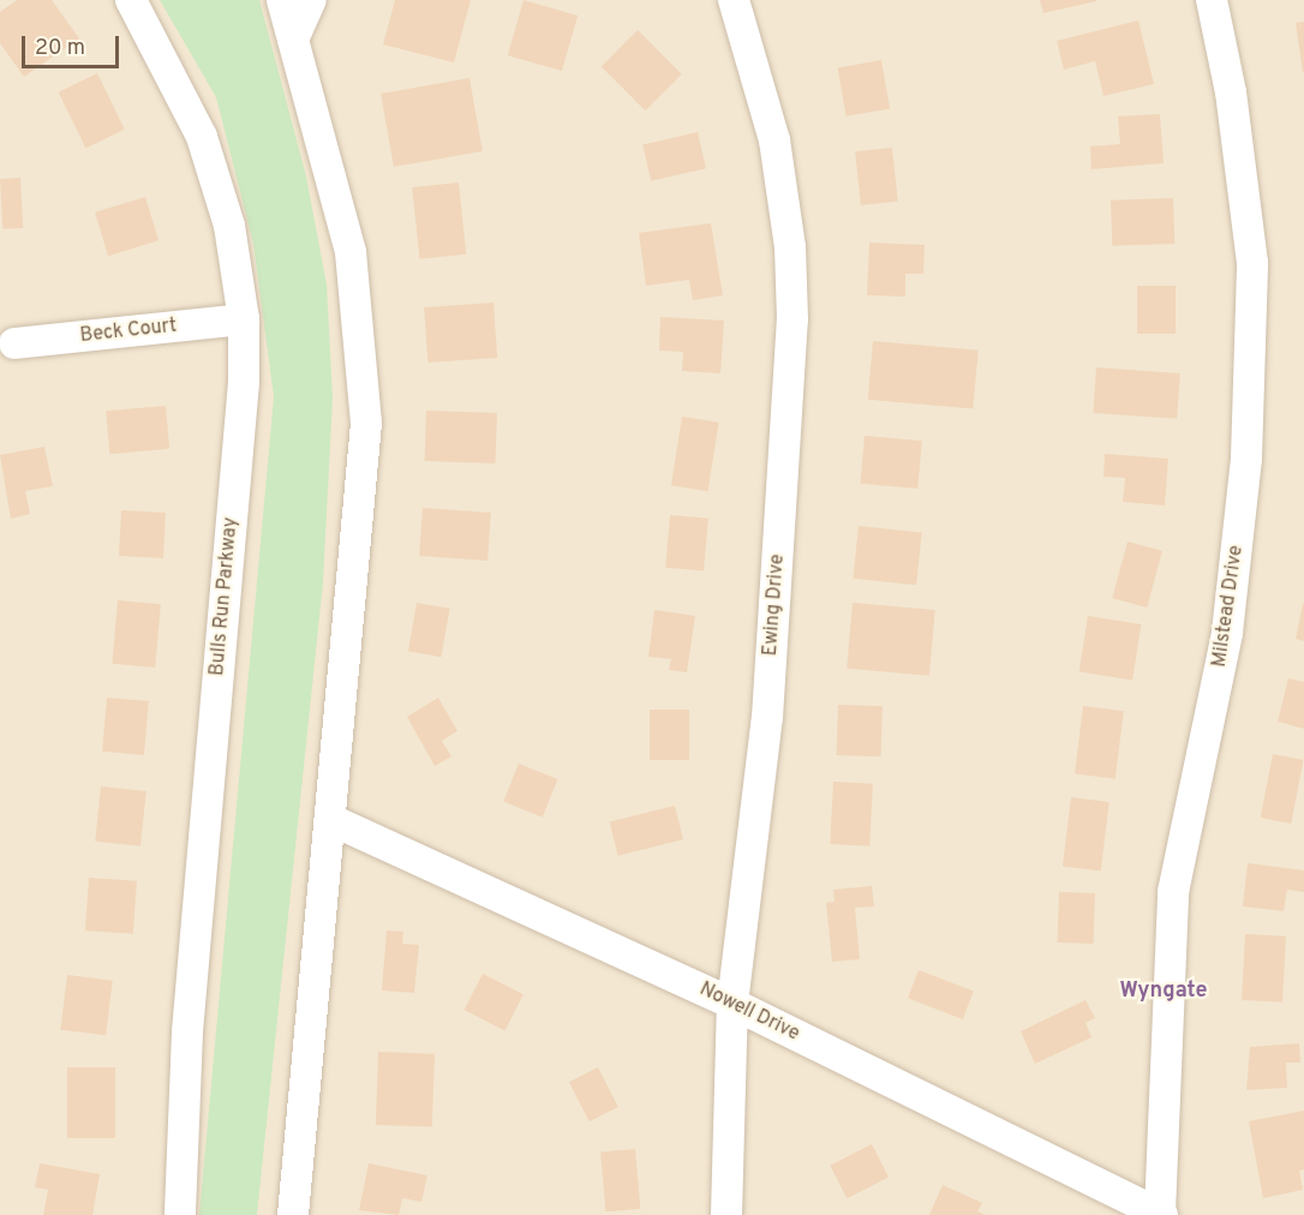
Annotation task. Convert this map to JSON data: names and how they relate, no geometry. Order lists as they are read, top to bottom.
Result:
{
  "streets": {
    "street": [
      "Beck Court",
      "Bulls Run Parkway",
      "Ewing Drive",
      "Milstead Drive",
      "Nowell Drive"
    ]
  },
  "crossings": [
    ["Beck Court", "Bulls Run Parkway"],
    ["Ewing Drive", "Nowell Drive"],
    ["Milstead Drive", "Nowell Drive"]
  ],
  "districts": ["Wyngate"],
  "scale_bar": "20 m"
}
